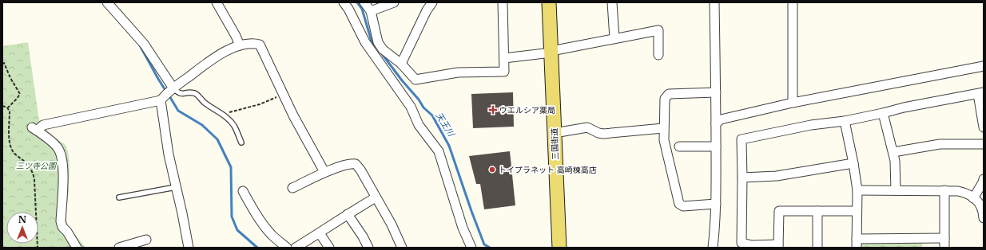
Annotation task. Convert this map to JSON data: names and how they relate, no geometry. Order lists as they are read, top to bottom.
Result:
{
  "streets": {
    "main road": ["三国街道"]
  },
  "water": ["天王川"],
  "parks": ["三ツ寺公園"],
  "places": {
    "health": ["ウエルシア薬局"],
    "other": ["トイプラネット 高崎棟高店"]
  },
  "north": "top"
}
